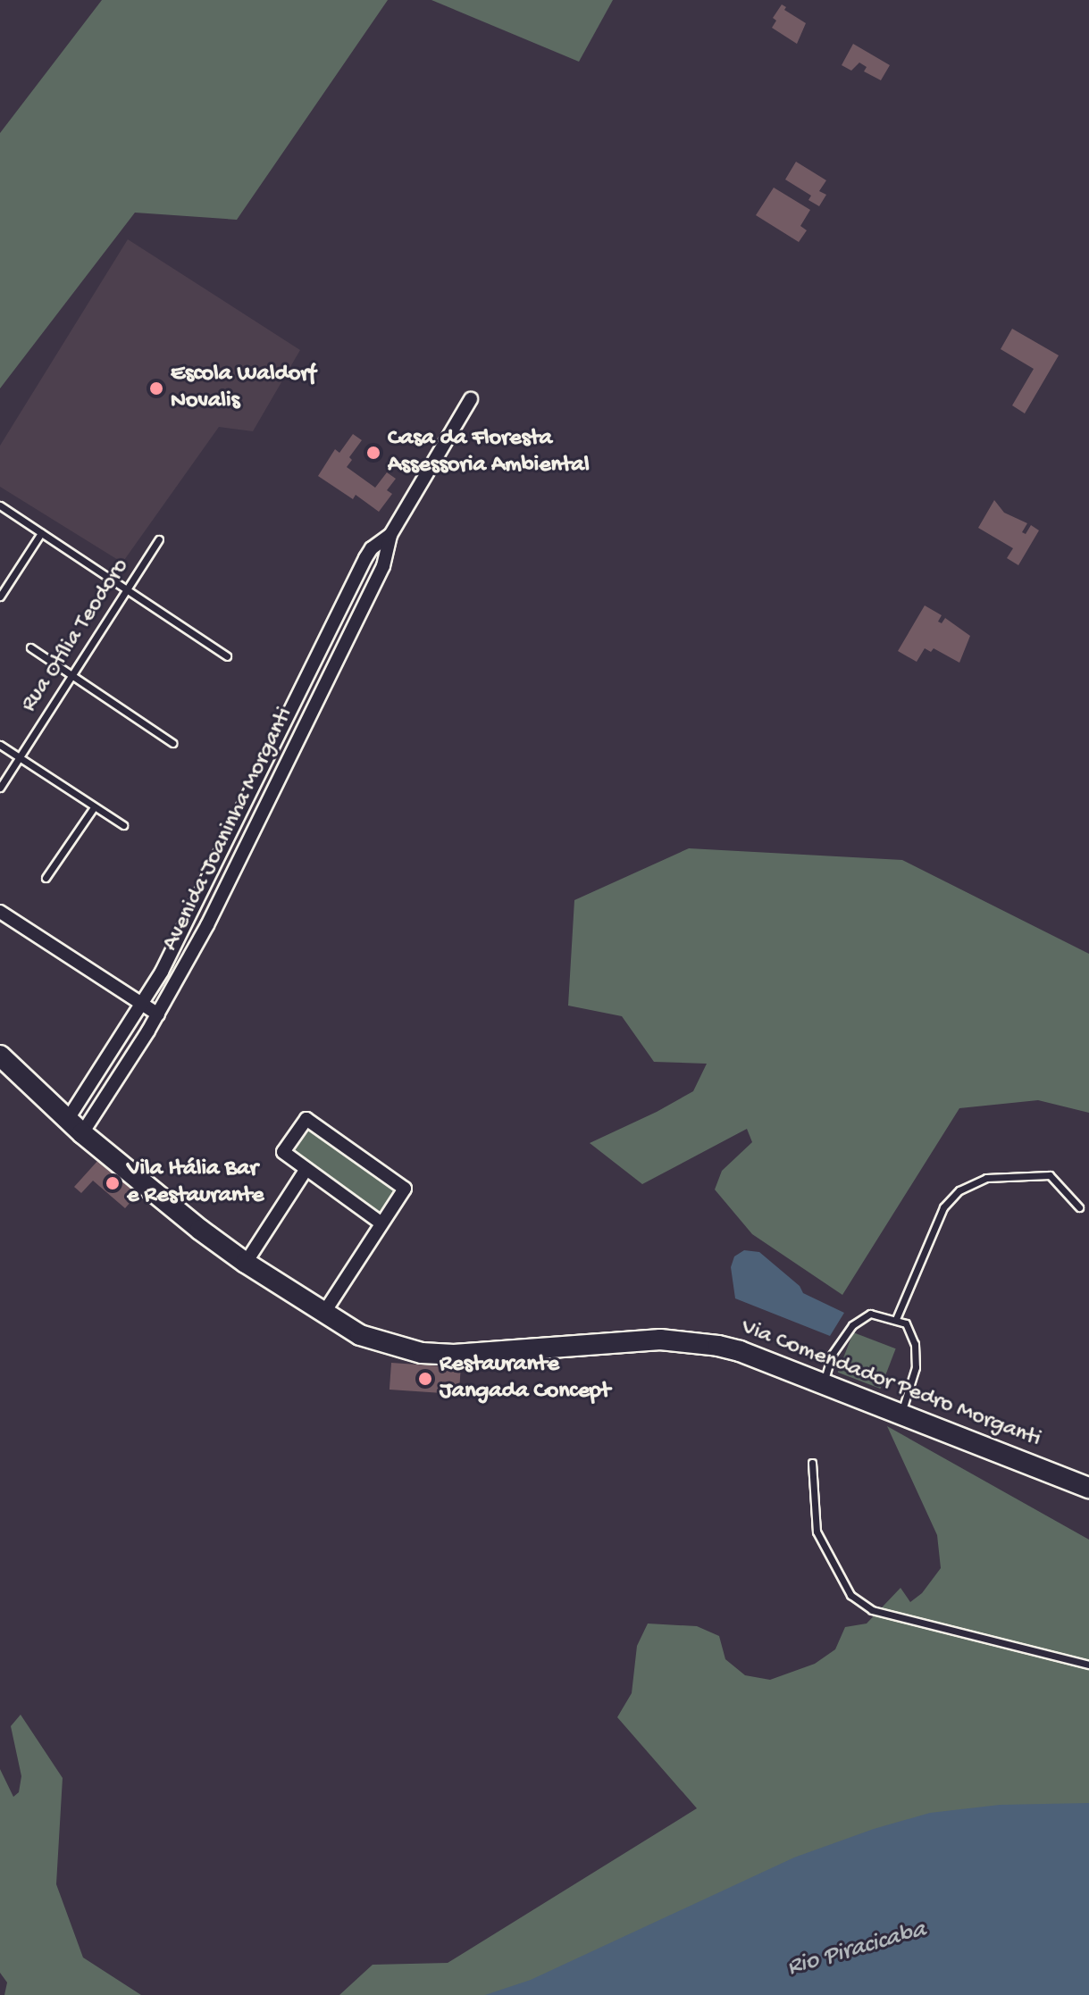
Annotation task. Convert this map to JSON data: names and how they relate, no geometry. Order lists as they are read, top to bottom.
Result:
{
  "streets": {
    "street": ["Avenida Joaninha Morganti", "Via Comendador Pedro Morganti"],
    "lane": ["Rua Otília Teodoro"]
  },
  "crossings": [
    ["Avenida Joaninha Morganti", "Via Comendador Pedro Morganti"]
  ],
  "water": ["Rio Piracicaba"],
  "places": [
    "Escola Waldorf Novalis",
    "Casa da Floresta Assessoria Ambiental",
    "Vila Itália Bar e Restaurante",
    "Restaurante Jangada Concept"
  ]
}
